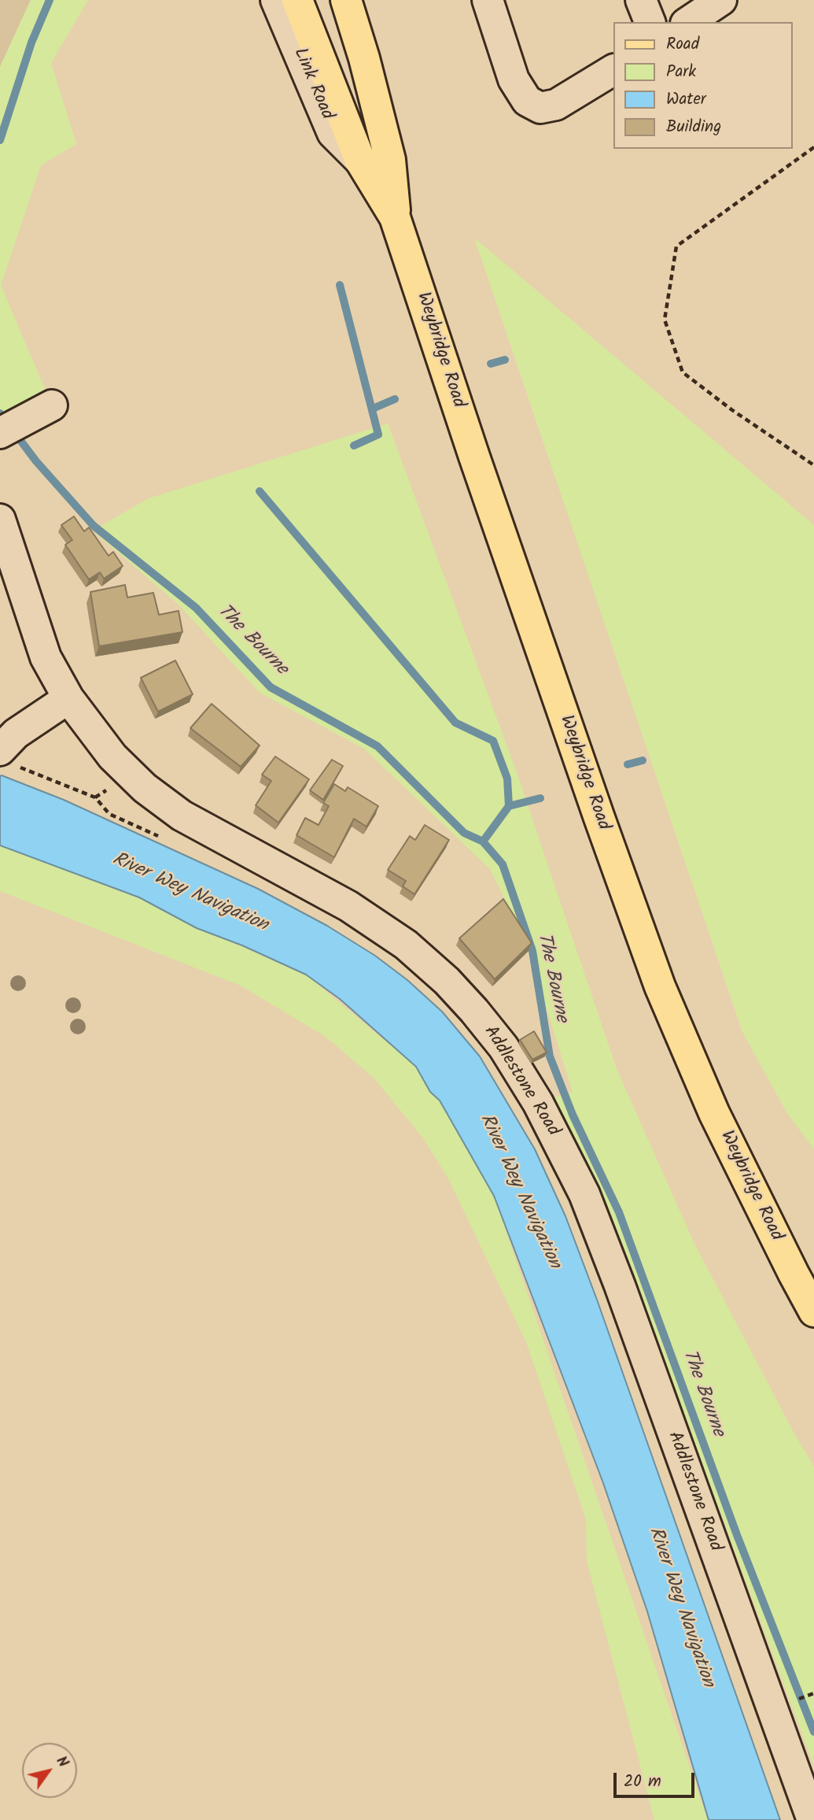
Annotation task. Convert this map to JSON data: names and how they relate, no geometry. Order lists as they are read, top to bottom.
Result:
{
  "streets": {
    "main road": ["Weybridge Road"],
    "street": ["Link Road", "Addlestone Road"]
  },
  "crossings": [
    ["Link Road", "Weybridge Road"]
  ],
  "water": ["The Bourne", "River Wey Navigation"],
  "legend": [
    "Road",
    "Park",
    "Water",
    "Building"
  ],
  "scale_bar": "20 m",
  "north": "top right"
}
